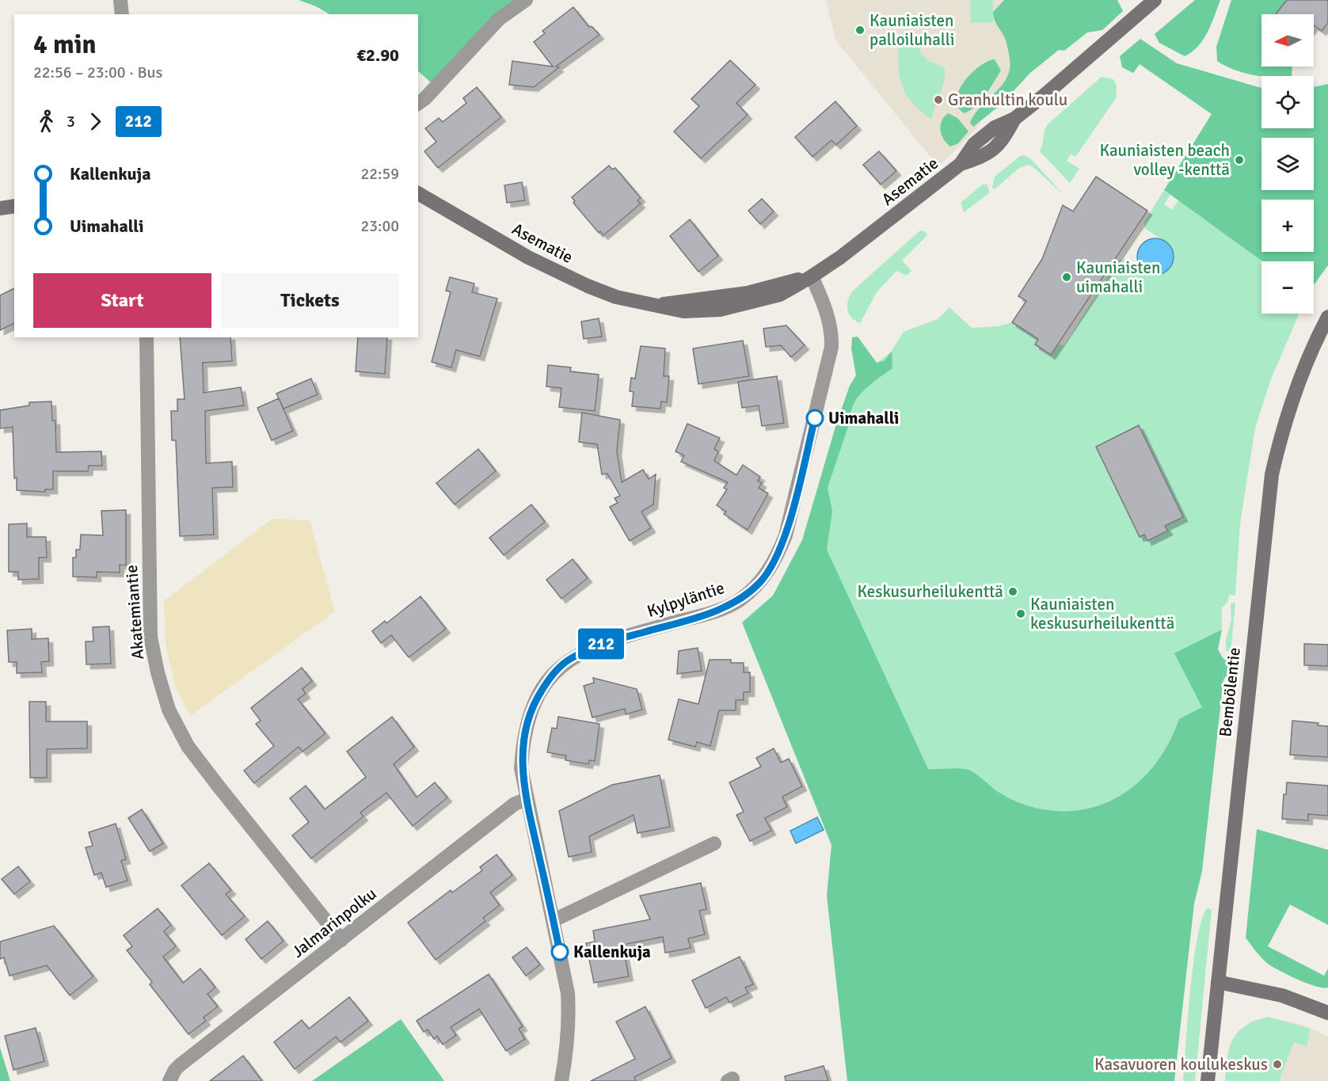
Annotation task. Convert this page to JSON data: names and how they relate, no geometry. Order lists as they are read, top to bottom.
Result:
{
  "streets": {
    "street": [
      "Asematie",
      "Kylpyläntie",
      "Akatemiantie",
      "Bembölentie",
      "Jalmarinpolku"
    ]
  },
  "crossings": [
    ["Asematie", "Kylpyläntie"],
    ["Kylpyläntie", "Jalmarinpolku"],
    ["Akatemiantie", "Jalmarinpolku"]
  ],
  "places": [
    "Kauniaisten palloiluhalli",
    "Granhultin koulu",
    "Kauniaisten beach volley -kenttä",
    "Kauniaisten uimahalli",
    "Uimahalli",
    "Keskusurheilukenttä",
    "Kauniaisten keskusurheilukenttä",
    "Kallenkuja",
    "Kasavuoren koulukeskus"
  ],
  "lines": ["bus line 212"],
  "north": "left",
  "page": {
    "on_map": "212",
    "map_buttons": ["+", "−"],
    "heading": ["4 min", "22:56 – 23:00 · Bus", "€2.90"],
    "legs": ["3", "212"],
    "list": [
      {
        "name": "Kallenkuja",
        "value": "22:59"
      },
      {
        "name": "Uimahalli",
        "value": "23:00"
      }
    ],
    "buttons": ["Start", "Tickets"]
  }
}
